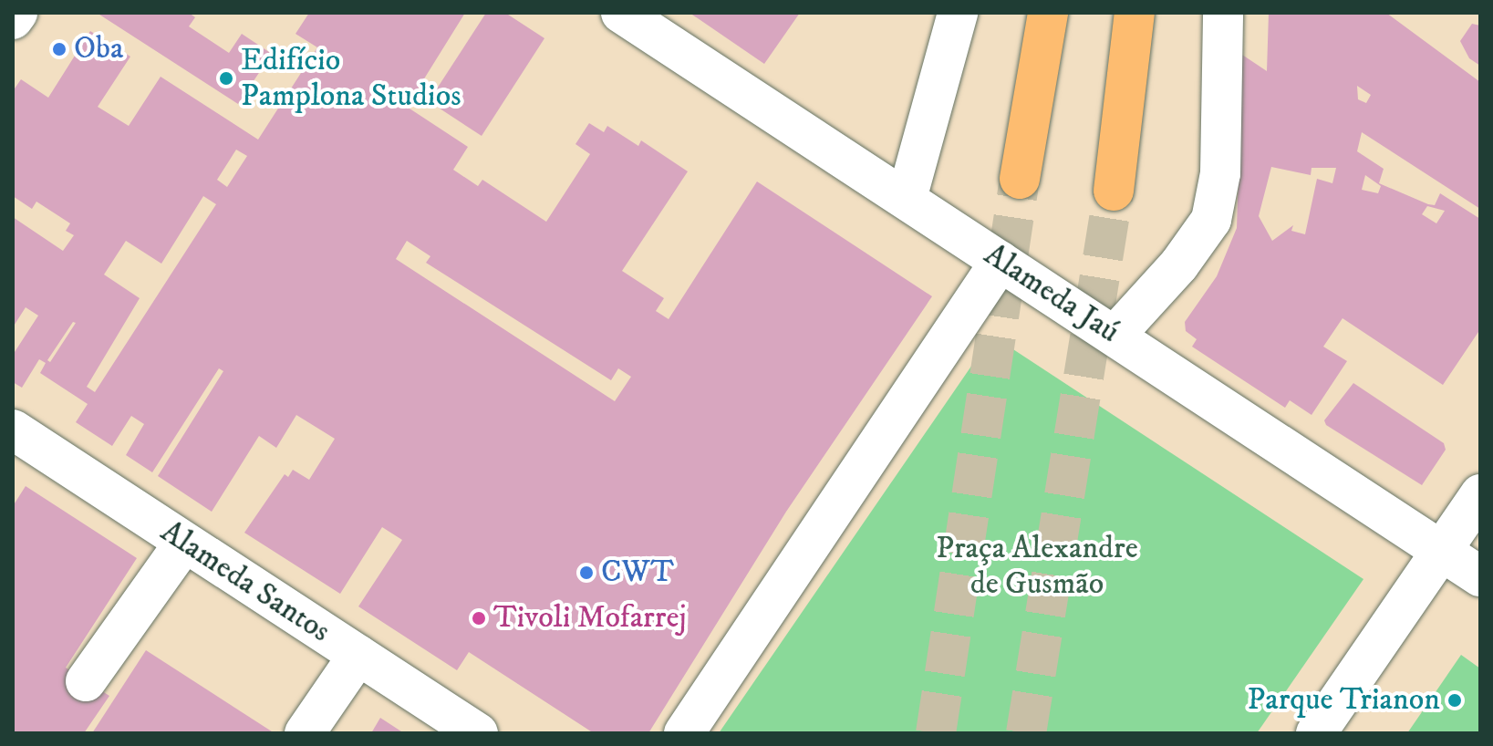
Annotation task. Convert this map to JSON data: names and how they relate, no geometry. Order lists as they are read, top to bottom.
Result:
{
  "streets": {
    "street": ["Alameda Jaú", "Alameda Santos"]
  },
  "parks": ["Praça Alexandre de Gusmão"],
  "places": [
    "Oba",
    "Edifício Pamplona Studios",
    "CWT",
    "Tivoli Mofarrej",
    "Parque Trianon"
  ]
}
